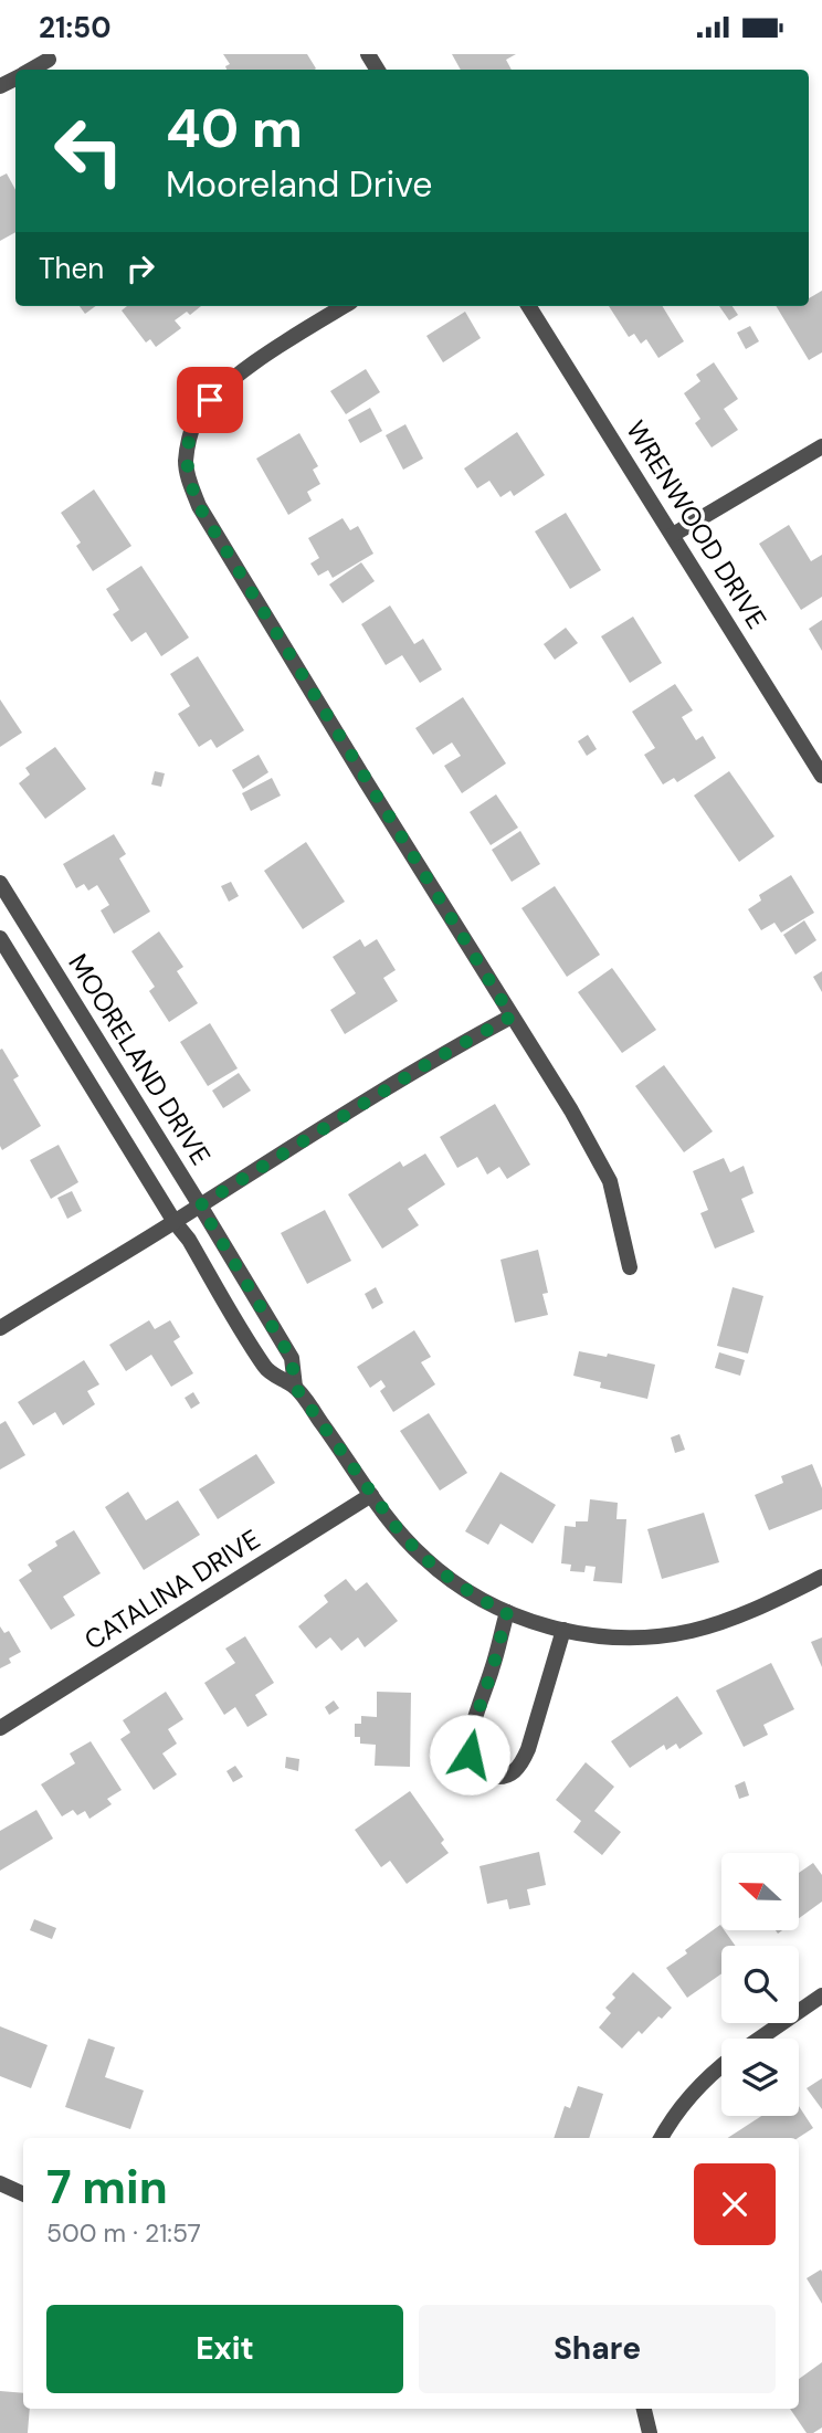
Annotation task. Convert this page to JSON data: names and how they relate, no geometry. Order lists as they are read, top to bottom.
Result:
{
  "streets": {
    "street": ["WRENWOOD DRIVE", "MOORELAND DRIVE", "CATALINA DRIVE"]
  },
  "crossings": [
    ["MOORELAND DRIVE", "CATALINA DRIVE"]
  ],
  "north": "left",
  "page": {
    "status": "21:50",
    "turn": ["40 m", "Mooreland Drive"],
    "then": "Then",
    "heading": ["7 min", "500 m · 21:57"],
    "buttons": ["Exit", "Share"]
  }
}
